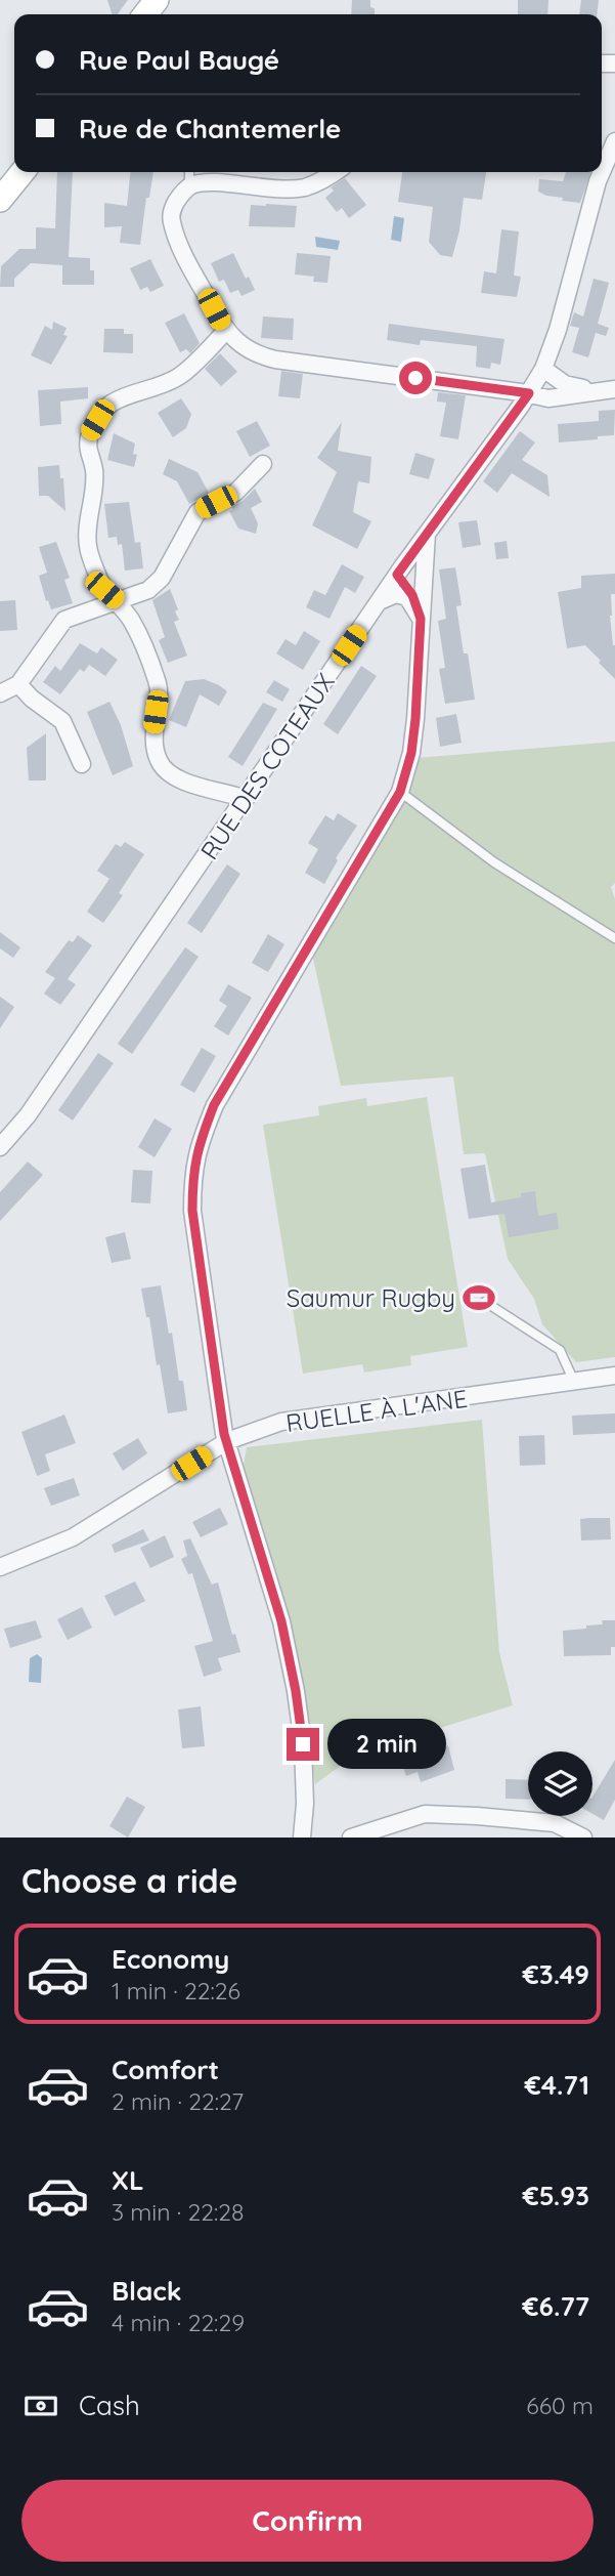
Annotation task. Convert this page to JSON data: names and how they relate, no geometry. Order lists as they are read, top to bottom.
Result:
{
  "streets": {
    "street": ["RUE DES COTEAUX", "RUELLE À L'ANE"]
  },
  "places": {
    "sports": ["Saumur Rugby"]
  },
  "page": {
    "banner": ["Rue Paul Baugé", "Rue de Chantemerle"],
    "bubble": "2 min",
    "heading": "Choose a ride",
    "list": [
      {
        "name": "Economy",
        "note": "1 min · 22:26",
        "value": "€3.49"
      },
      {
        "name": "Comfort",
        "note": "2 min · 22:27",
        "value": "€4.71"
      },
      {
        "name": "XL",
        "note": "3 min · 22:28",
        "value": "€5.93"
      },
      {
        "name": "Black",
        "note": "4 min · 22:29",
        "value": "€6.77"
      }
    ],
    "pay": ["Cash", "660 m"],
    "buttons": "Confirm"
  }
}
